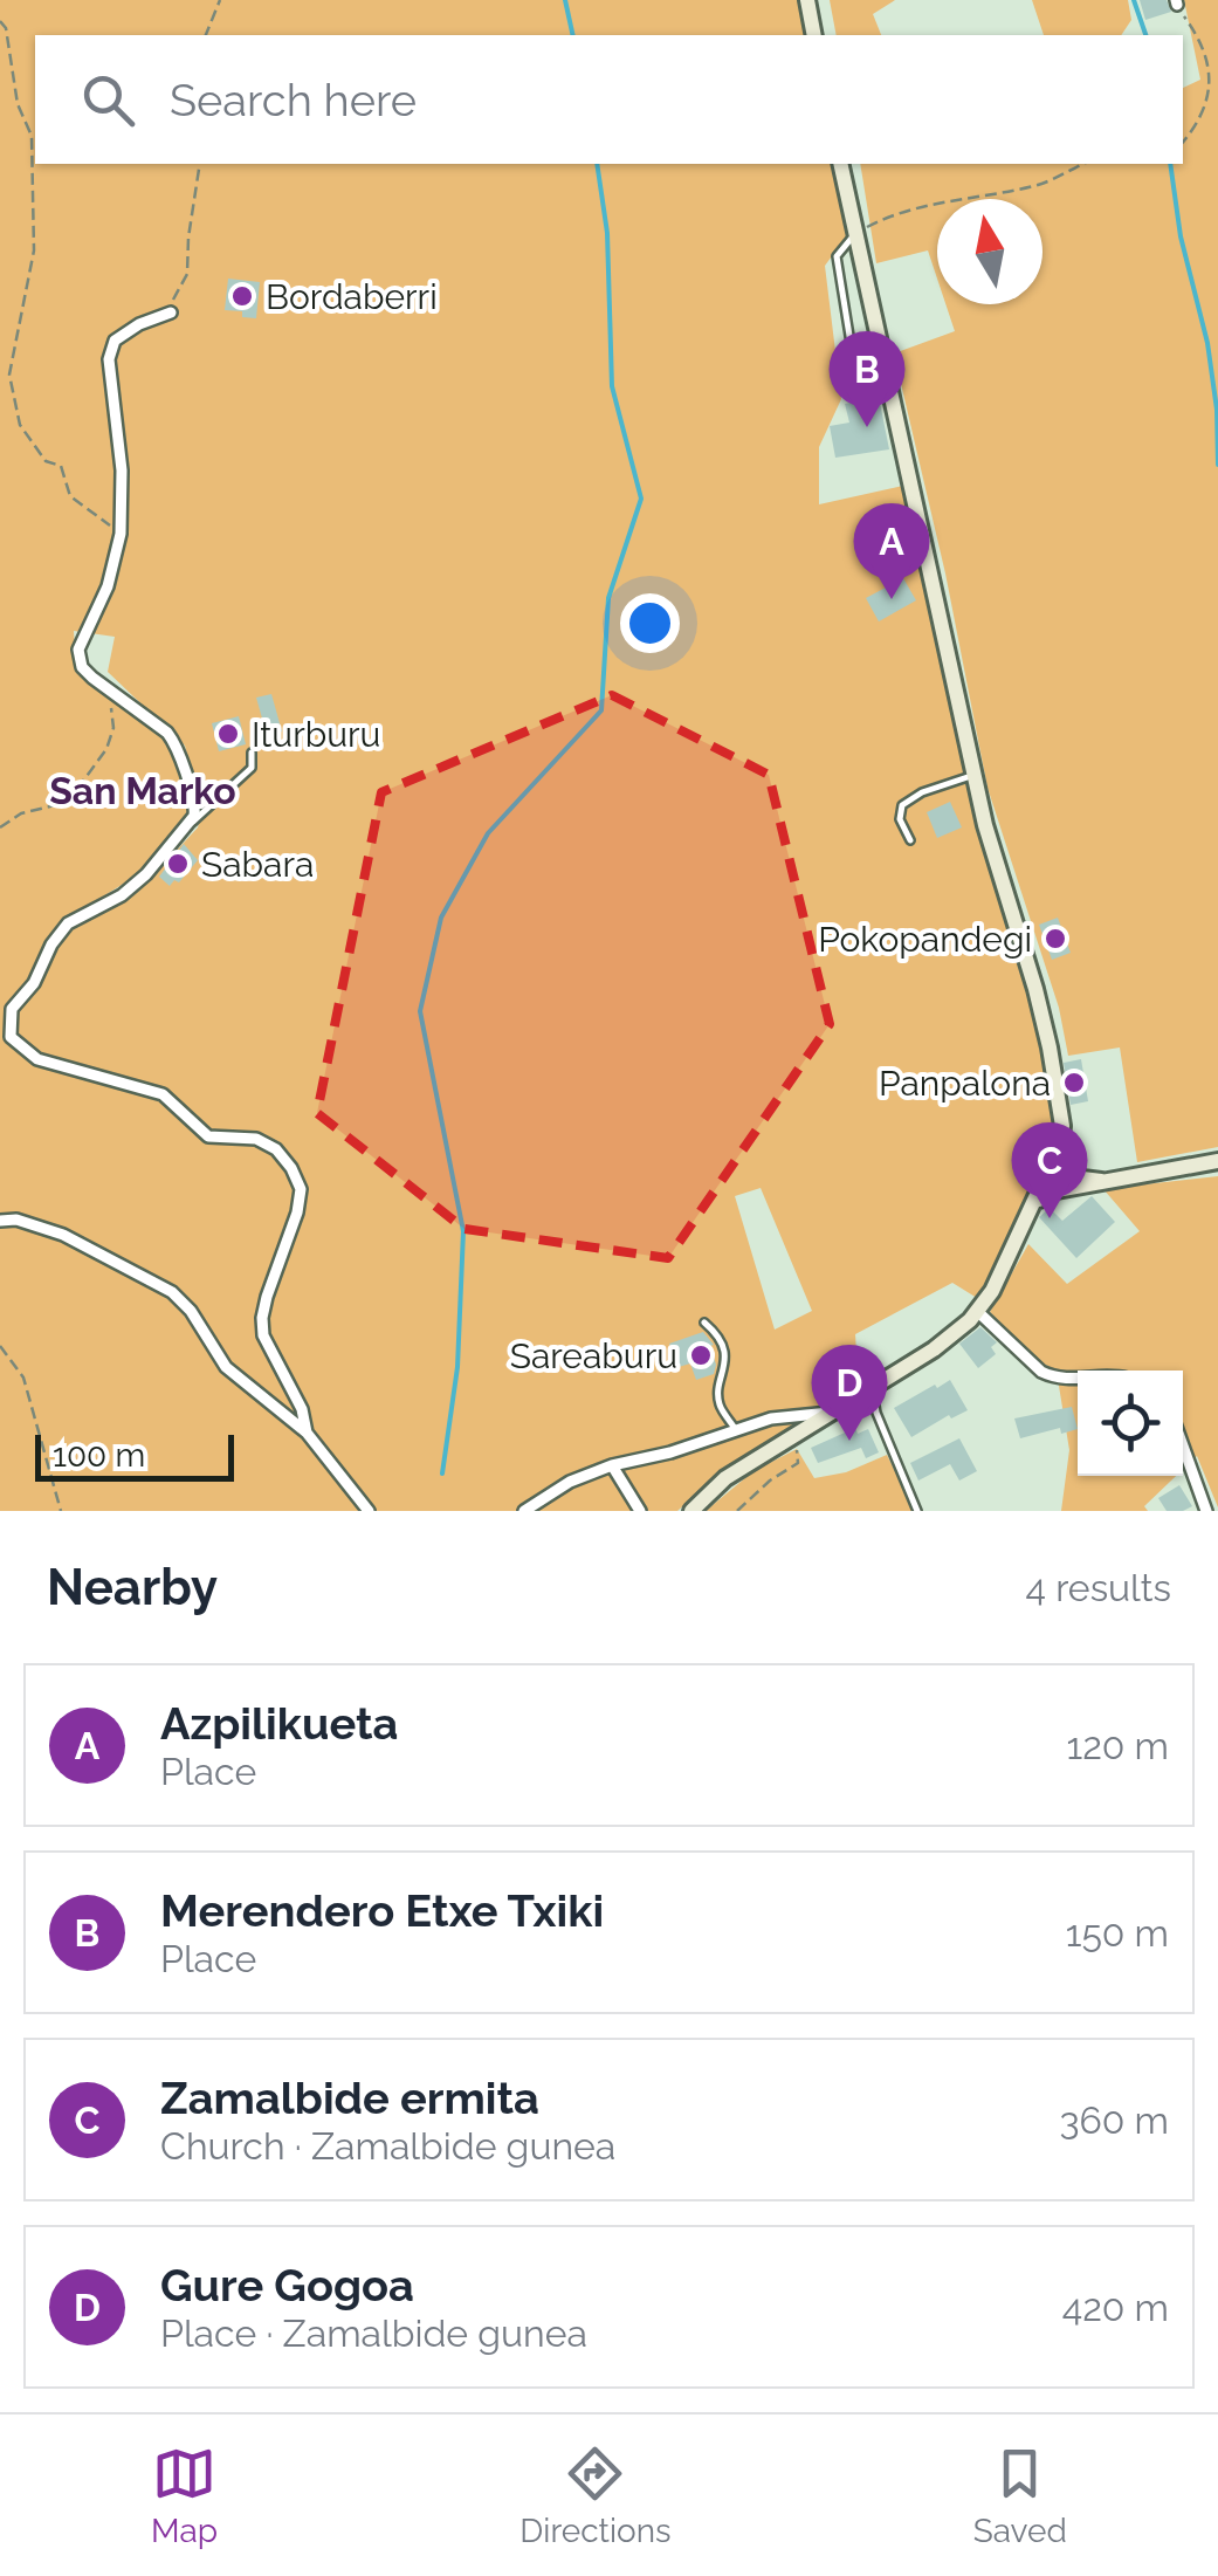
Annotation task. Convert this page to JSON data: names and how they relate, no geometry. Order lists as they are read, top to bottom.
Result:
{
  "districts": ["San Marko"],
  "places": [
    "Bordaberri",
    "Iturburu",
    "Sabara",
    "Pokopandegi",
    "Panpalona",
    "Sareaburu"
  ],
  "scale_bar": "100 m",
  "north": "top",
  "page": {
    "search": "Search here",
    "pins": [
      "B",
      "A",
      "C",
      "D"
    ],
    "scale": "100 m",
    "heading": ["Nearby", "4 results"],
    "list": [
      {
        "mark": "A",
        "name": "Azpilikueta",
        "note": "Place",
        "value": "120 m"
      },
      {
        "mark": "B",
        "name": "Merendero Etxe Txiki",
        "note": "Place",
        "value": "150 m"
      },
      {
        "mark": "C",
        "name": "Zamalbide ermita",
        "note": "Church · Zamalbide gunea",
        "value": "360 m"
      },
      {
        "mark": "D",
        "name": "Gure Gogoa",
        "note": "Place · Zamalbide gunea",
        "value": "420 m"
      }
    ],
    "nav": ["Map", "Directions", "Saved"]
  }
}
